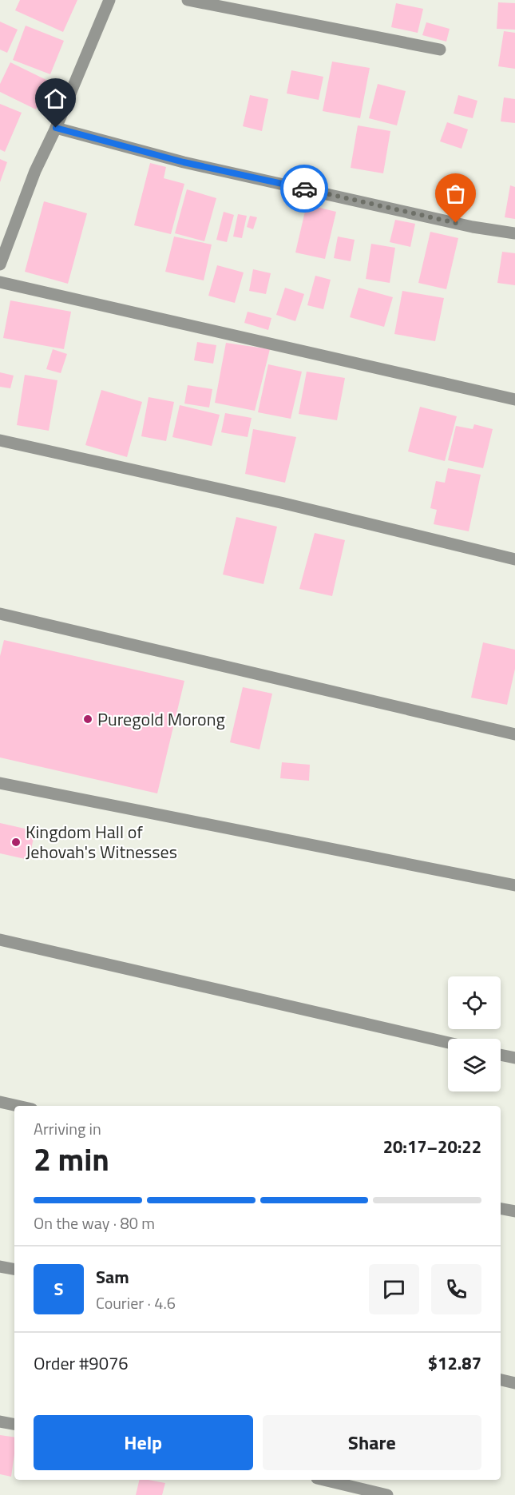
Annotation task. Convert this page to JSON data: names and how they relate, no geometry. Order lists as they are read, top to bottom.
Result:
{
  "places": ["Puregold Morong", "Kingdom Hall of Jehovah's Witnesses"],
  "page": {
    "heading": ["2 min", "Arriving in", "20:17–20:22"],
    "panel": [
      "Sam",
      "Courier · 4.6",
      "Order #9076",
      "$12.87"
    ],
    "bar": "On the way · 80 m",
    "round": "S",
    "buttons": ["Help", "Share"]
  }
}
